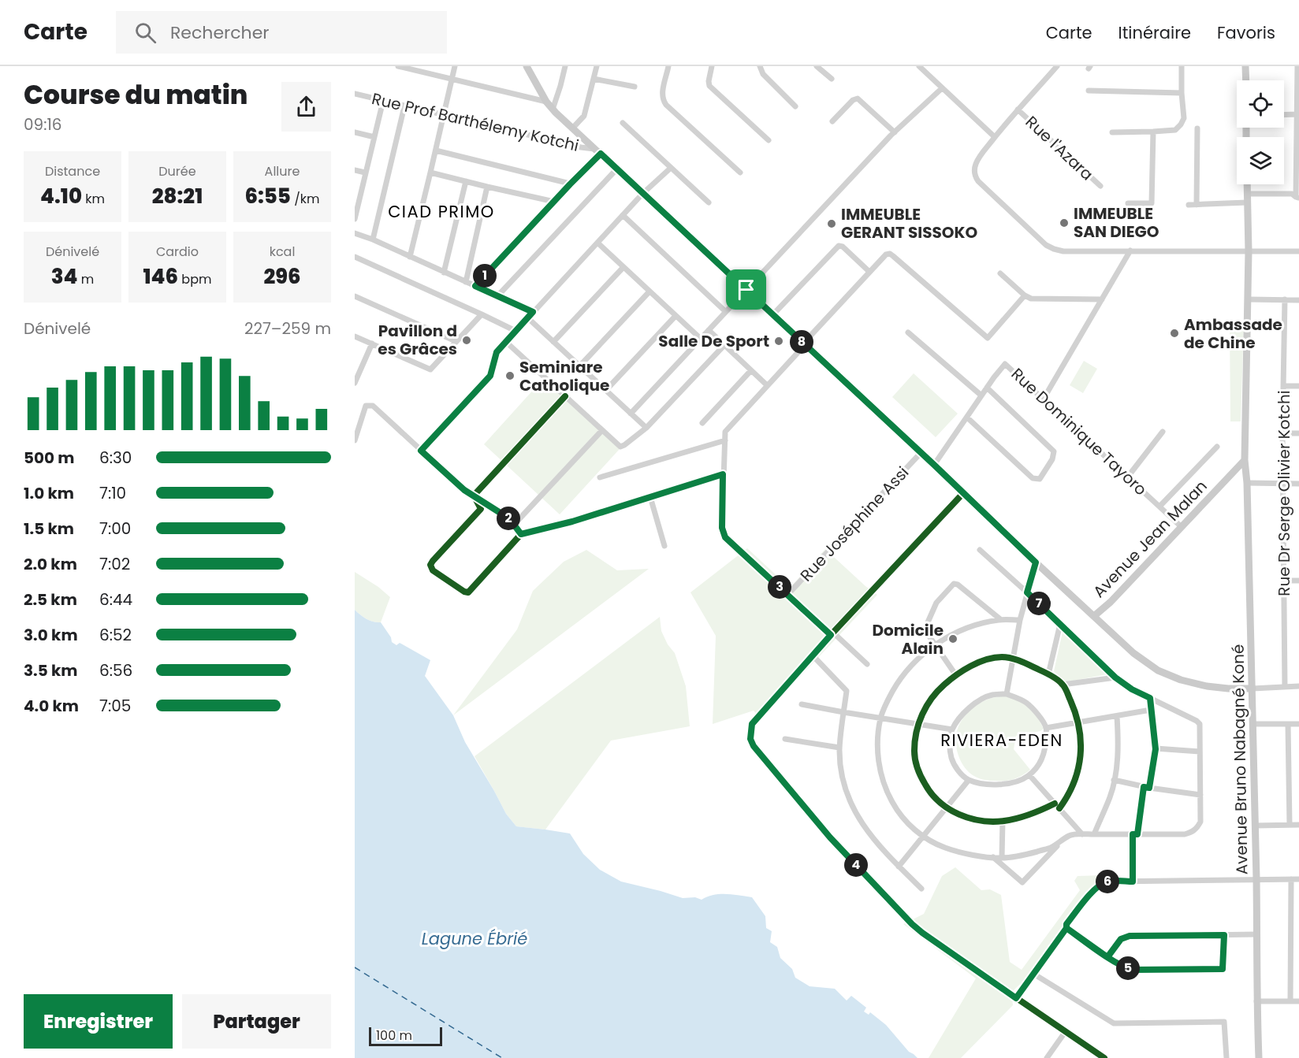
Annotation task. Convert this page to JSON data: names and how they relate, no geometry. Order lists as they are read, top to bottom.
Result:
{
  "streets": {
    "main road": ["Avenue Jean Malan", "Avenue Bruno Nabagné Koné"],
    "street": [
      "Rue Prof Barthélemy Kotchi",
      "Rue l'Azara",
      "Rue Dominique Tayoro",
      "Rue Dr Serge Olivier Kotchi",
      "Rue Joséphine Assi"
    ]
  },
  "crossings": [
    ["Rue Prof Barthélemy Kotchi", "Avenue Jean Malan"],
    ["Rue Dominique Tayoro", "Avenue Jean Malan"],
    ["Rue Joséphine Assi", "Avenue Jean Malan"],
    ["Avenue Jean Malan", "Avenue Bruno Nabagné Koné"]
  ],
  "districts": ["CIAD PRIMO", "RIVIERA-EDEN"],
  "water": ["Lagune Ébrié"],
  "places": [
    "IMMEUBLE SAN DIEGO",
    "IMMEUBLE GERANT SISSOKO",
    "Ambassade de Chine",
    "Pavillon d es Grâces",
    "Salle De Sport",
    "Seminiare Catholique",
    "Domicile Alain"
  ],
  "scale_bar": "100 m",
  "page": {
    "header": "Carte",
    "search": "Rechercher",
    "nav": ["Carte", "Itinéraire", "Favoris"],
    "heading": ["Course du matin", "09:16"],
    "stats": [
      ["Distance", "4.10 km"],
      ["Durée", "28:21"],
      ["Allure", "6:55 /km"],
      ["Dénivelé", "34 m"],
      ["Cardio", "146 bpm"],
      ["kcal", "296"]
    ],
    "pins": [
      "1",
      "8",
      "2",
      "3",
      "7",
      "4",
      "6",
      "5"
    ],
    "chart": ["Dénivelé", "227–259 m"],
    "list": [
      {
        "name": "500 m",
        "note": "6:30"
      },
      {
        "name": "1.0 km",
        "note": "7:10"
      },
      {
        "name": "1.5 km",
        "note": "7:00"
      },
      {
        "name": "2.0 km",
        "note": "7:02"
      },
      {
        "name": "2.5 km",
        "note": "6:44"
      },
      {
        "name": "3.0 km",
        "note": "6:52"
      },
      {
        "name": "3.5 km",
        "note": "6:56"
      },
      {
        "name": "4.0 km",
        "note": "7:05"
      }
    ],
    "buttons": ["Enregistrer", "Partager"],
    "scale": "100 m"
  }
}
